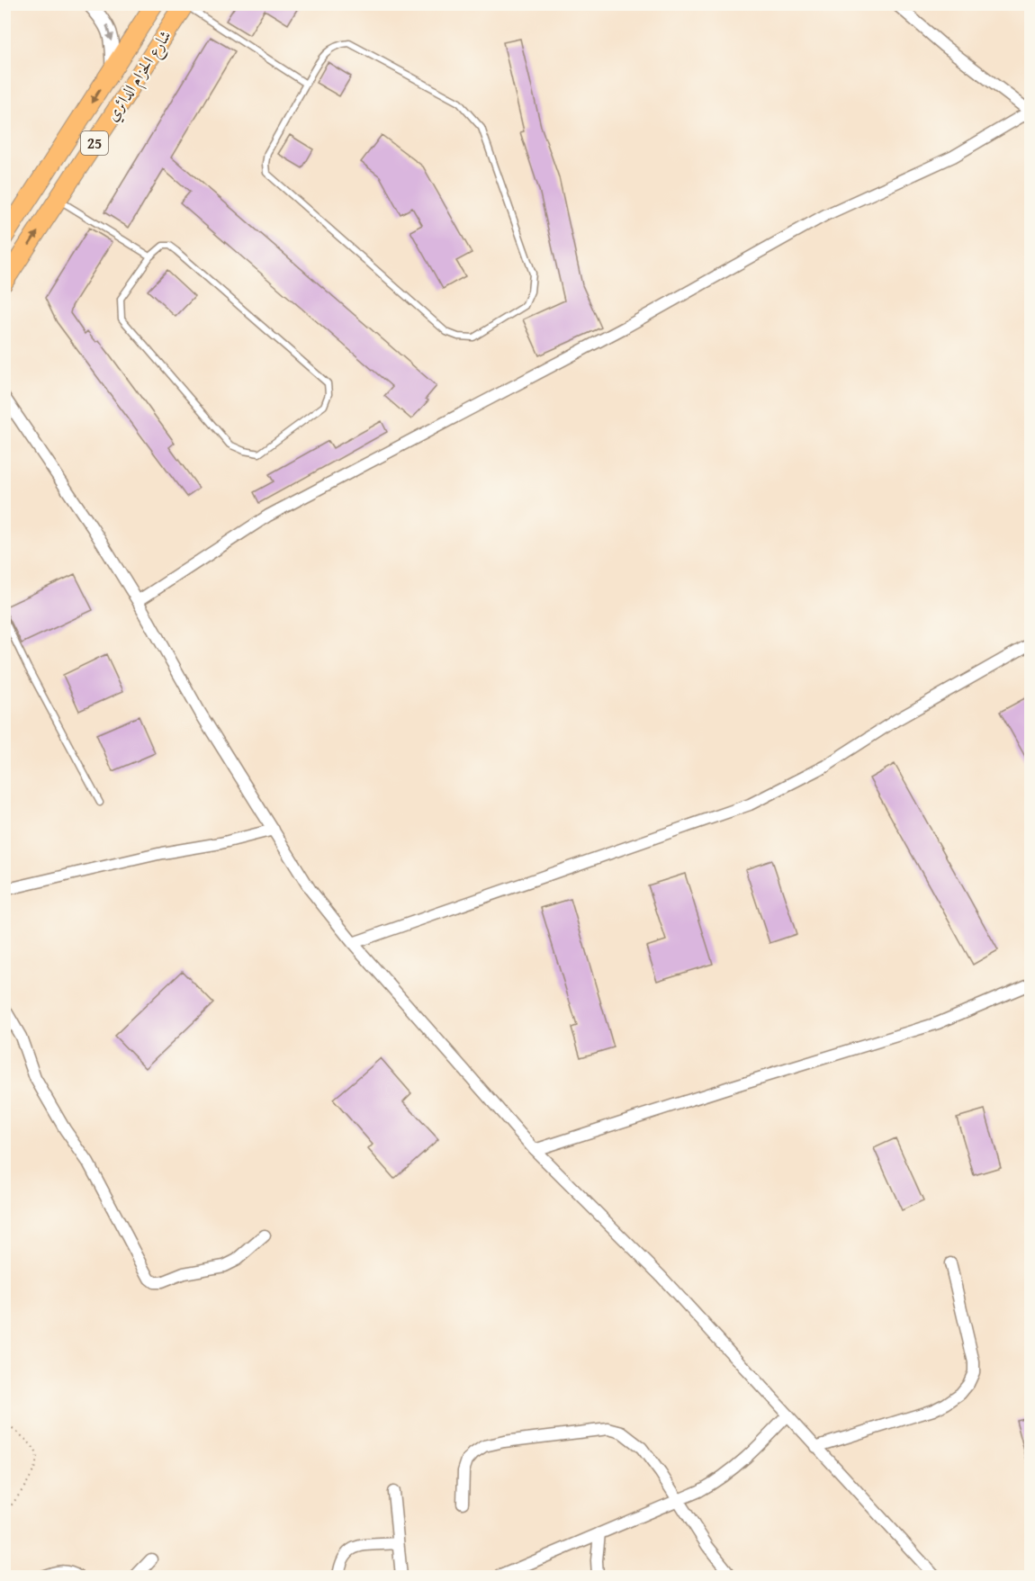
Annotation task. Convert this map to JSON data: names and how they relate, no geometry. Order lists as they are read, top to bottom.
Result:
{
  "streets": {
    "main road": ["شارع الحزام الدائري", "25"]
  }
}
